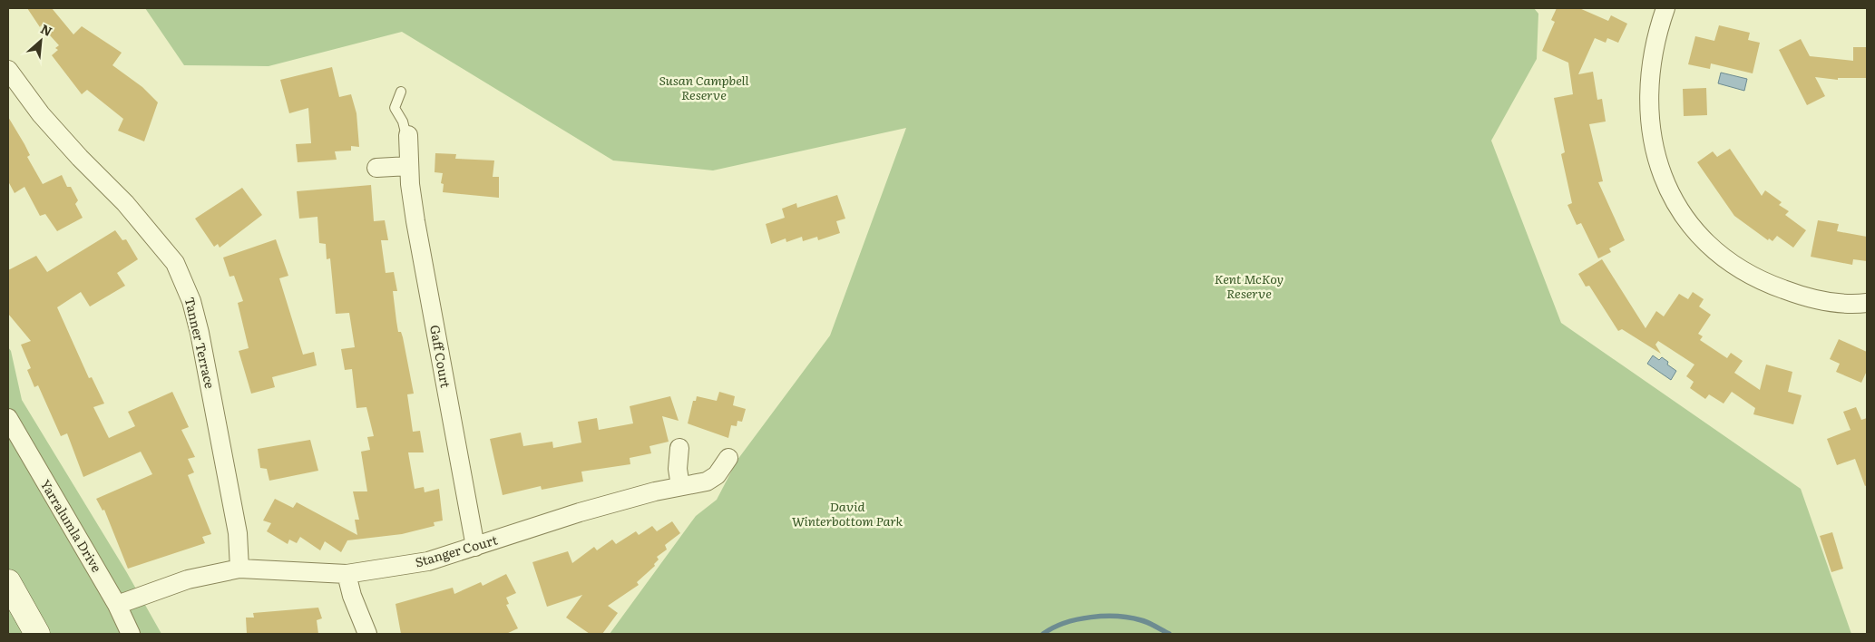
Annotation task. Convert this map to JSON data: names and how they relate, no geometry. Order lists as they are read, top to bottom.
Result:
{
  "streets": {
    "street": [
      "Tanner Terrace",
      "Gaff Court",
      "Yarralumla Drive",
      "Stanger Court"
    ]
  },
  "crossings": [
    ["Tanner Terrace", "Stanger Court"],
    ["Gaff Court", "Stanger Court"],
    ["Yarralumla Drive", "Stanger Court"]
  ],
  "parks": ["Susan Campbell Reserve", "Kent McKoy Reserve", "David Winterbottom Park"],
  "north": "top right"
}
